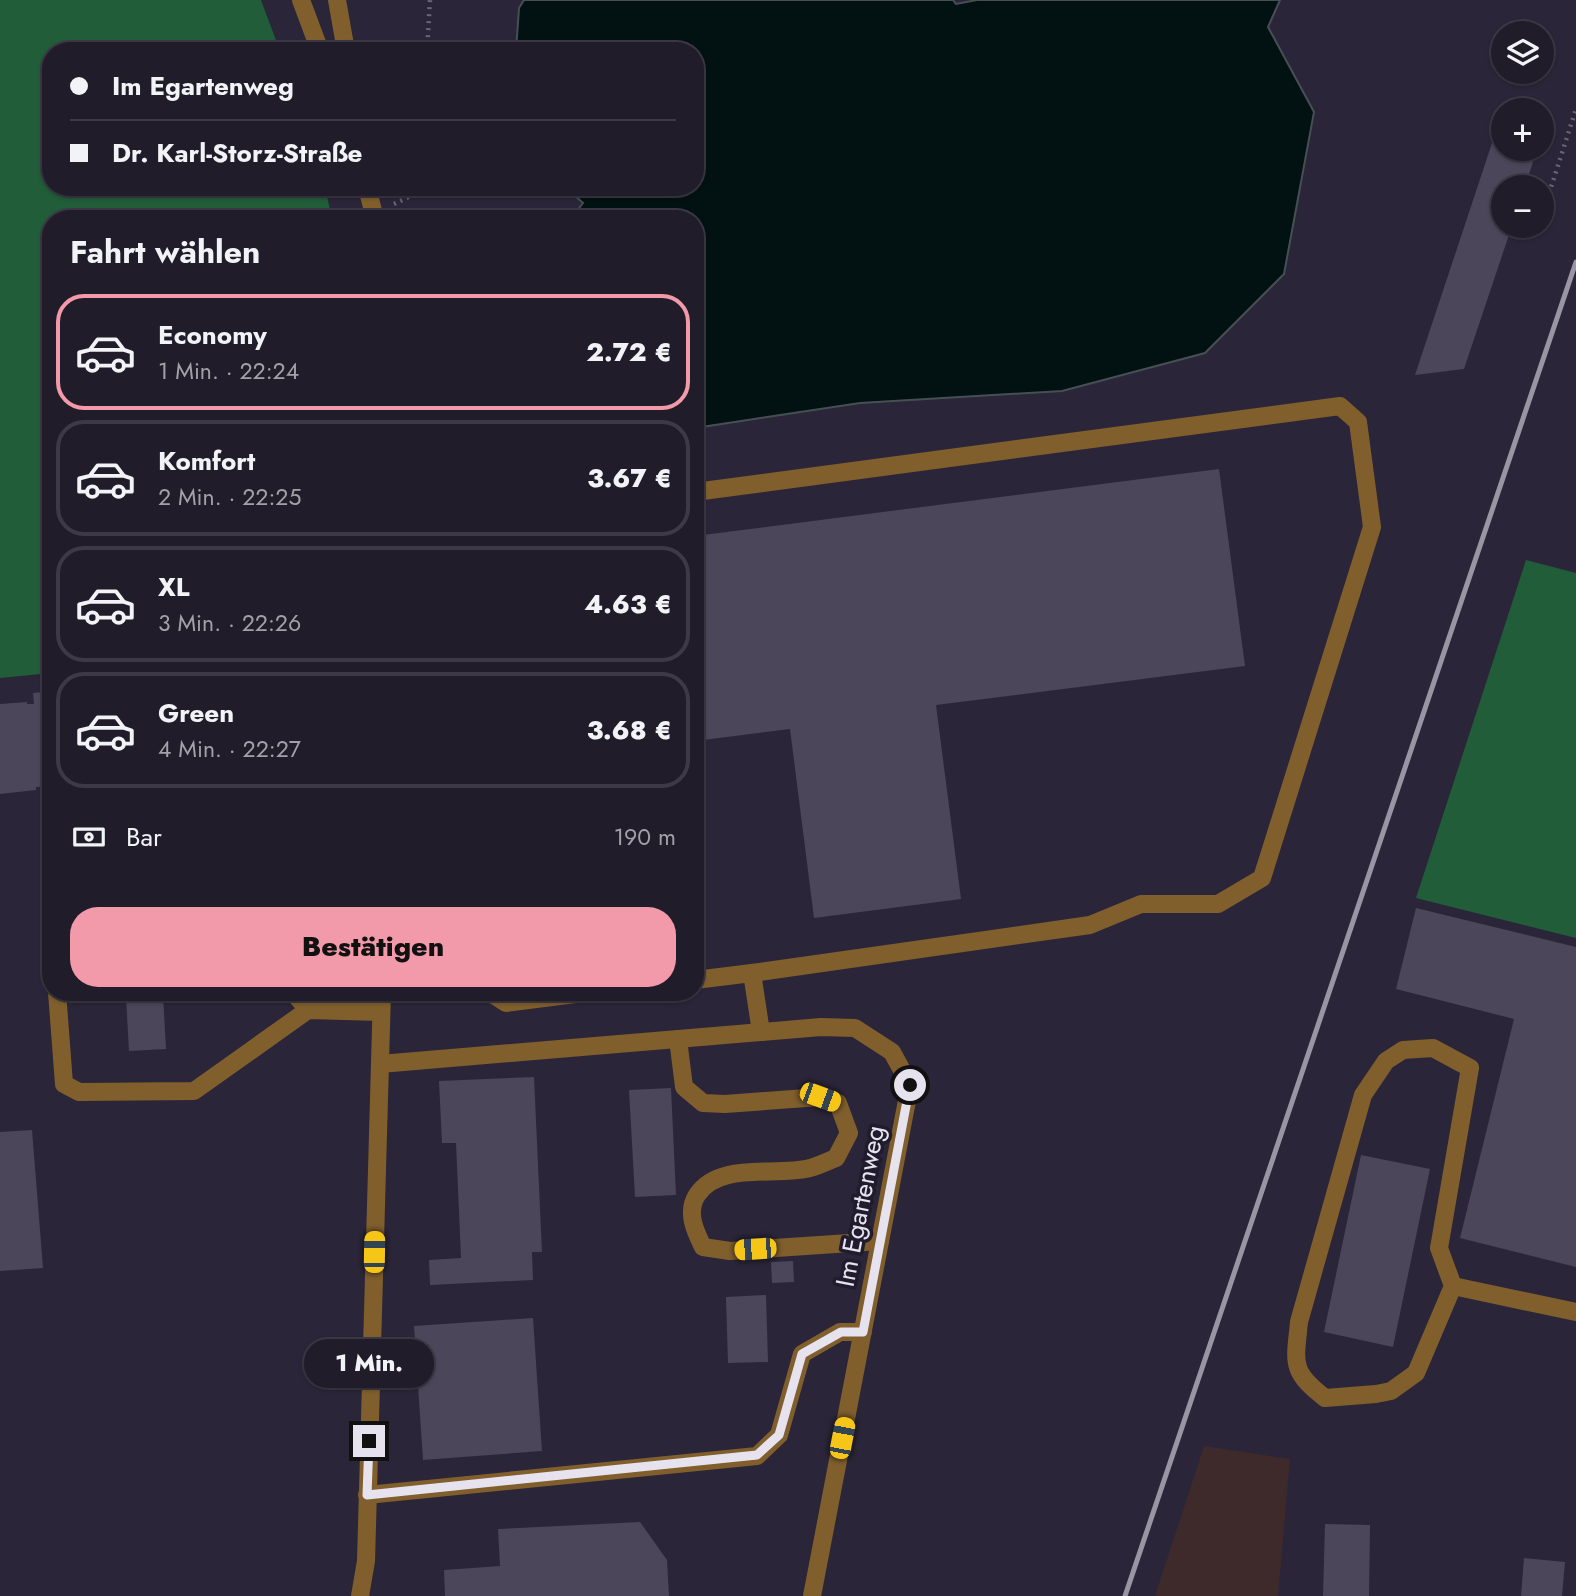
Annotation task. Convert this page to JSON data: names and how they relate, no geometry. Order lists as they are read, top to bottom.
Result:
{
  "streets": {
    "street": ["Im Egartenweg"]
  },
  "page": {
    "map_buttons": ["+", "−"],
    "banner": ["Im Egartenweg", "Dr. Karl-Storz-Straße"],
    "heading": "Fahrt wählen",
    "list": [
      {
        "name": "Economy",
        "note": "1 Min. · 22:24",
        "value": "2.72 €"
      },
      {
        "name": "Komfort",
        "note": "2 Min. · 22:25",
        "value": "3.67 €"
      },
      {
        "name": "XL",
        "note": "3 Min. · 22:26",
        "value": "4.63 €"
      },
      {
        "name": "Green",
        "note": "4 Min. · 22:27",
        "value": "3.68 €"
      }
    ],
    "pay": ["Bar", "190 m"],
    "buttons": "Bestätigen",
    "bubble": "1 Min."
  }
}
